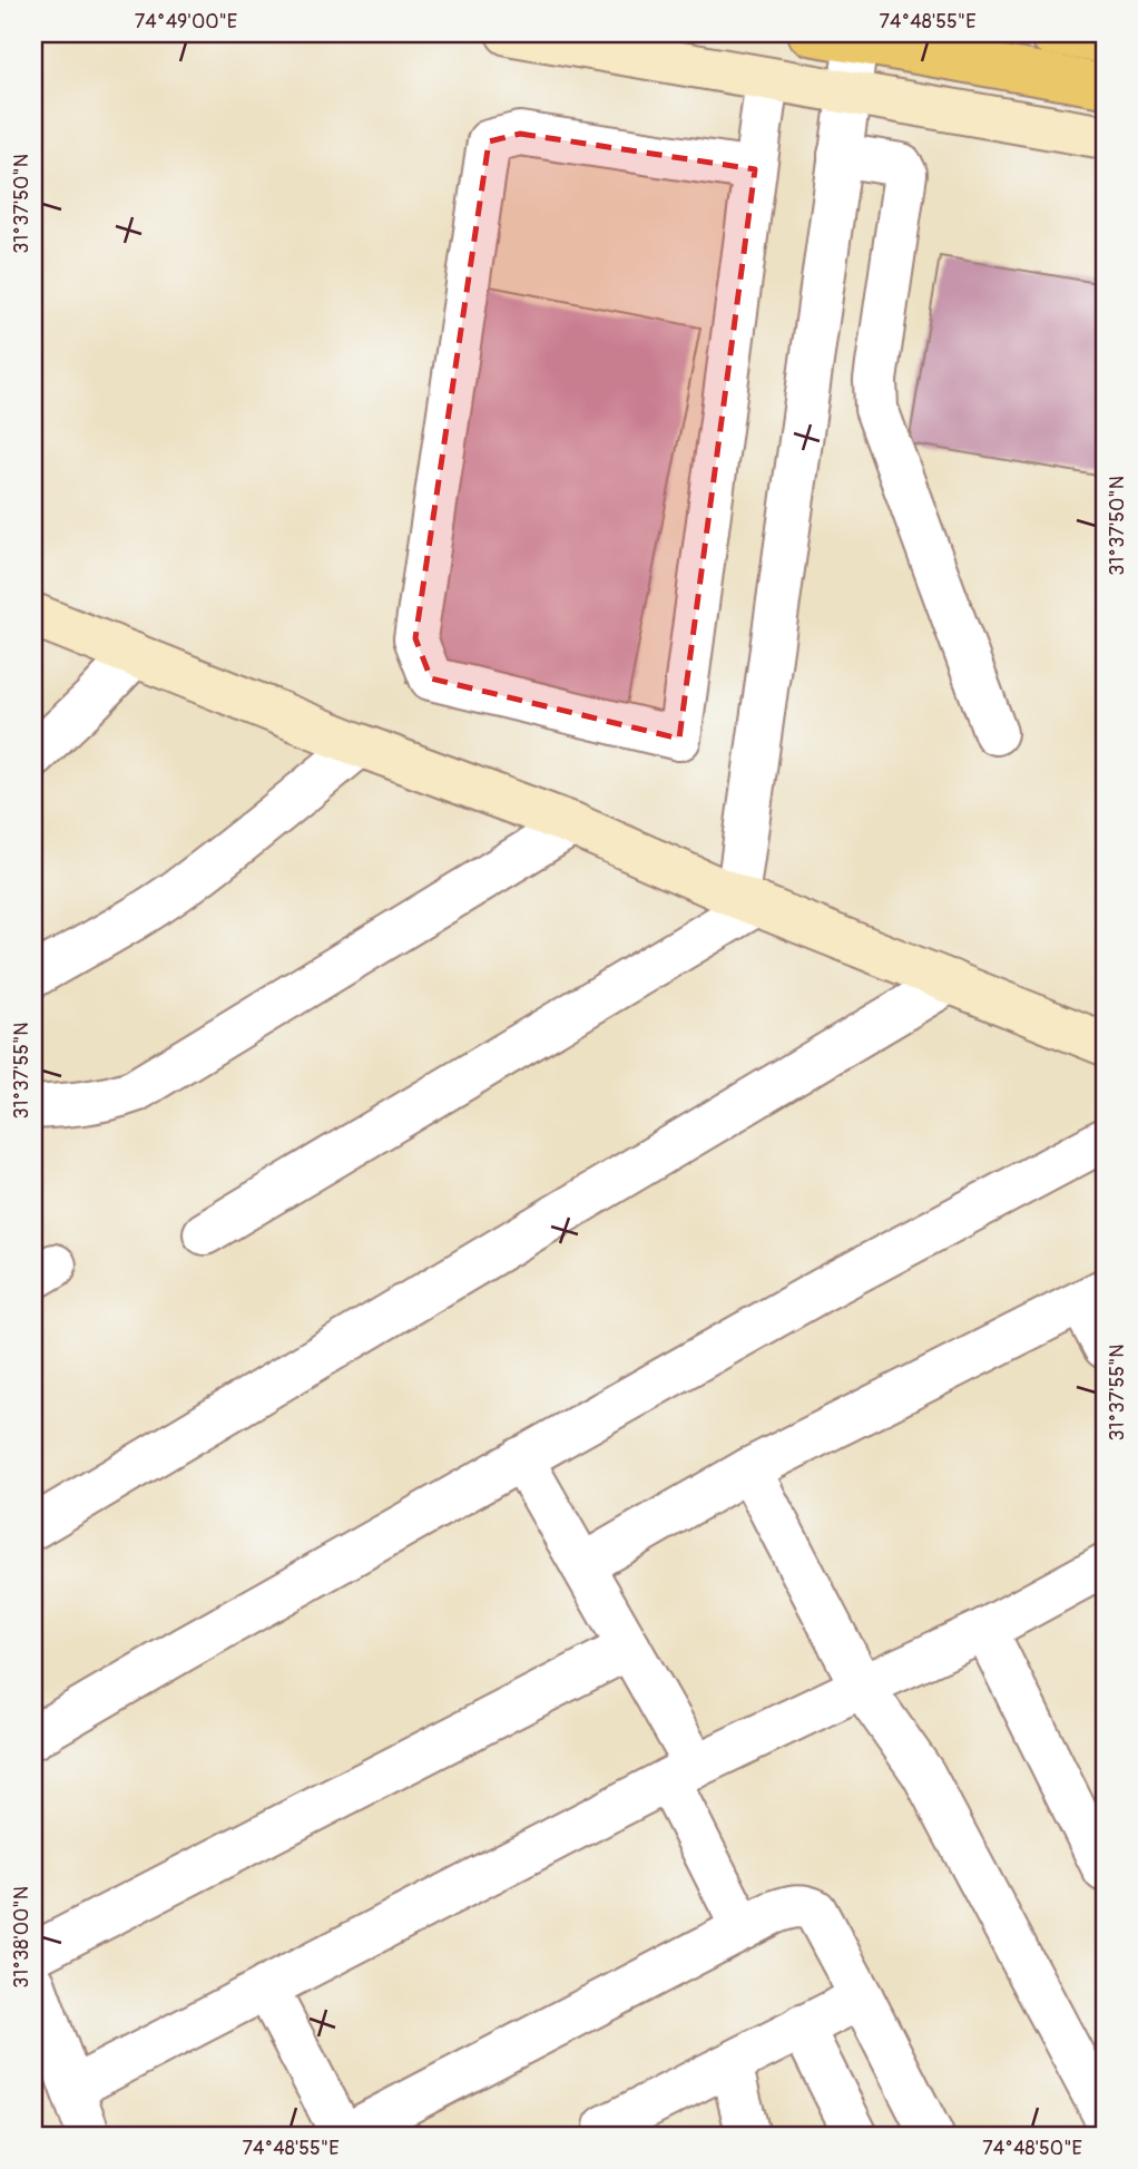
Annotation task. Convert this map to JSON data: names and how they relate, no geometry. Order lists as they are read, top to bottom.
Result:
{
  "coordinates": [
    "74°49'00\"E",
    "74°48'55\"E",
    "31°37'50\"N",
    "31°37'55\"N",
    "31°38'00\"N",
    "74°48'50\"E"
  ]
}
